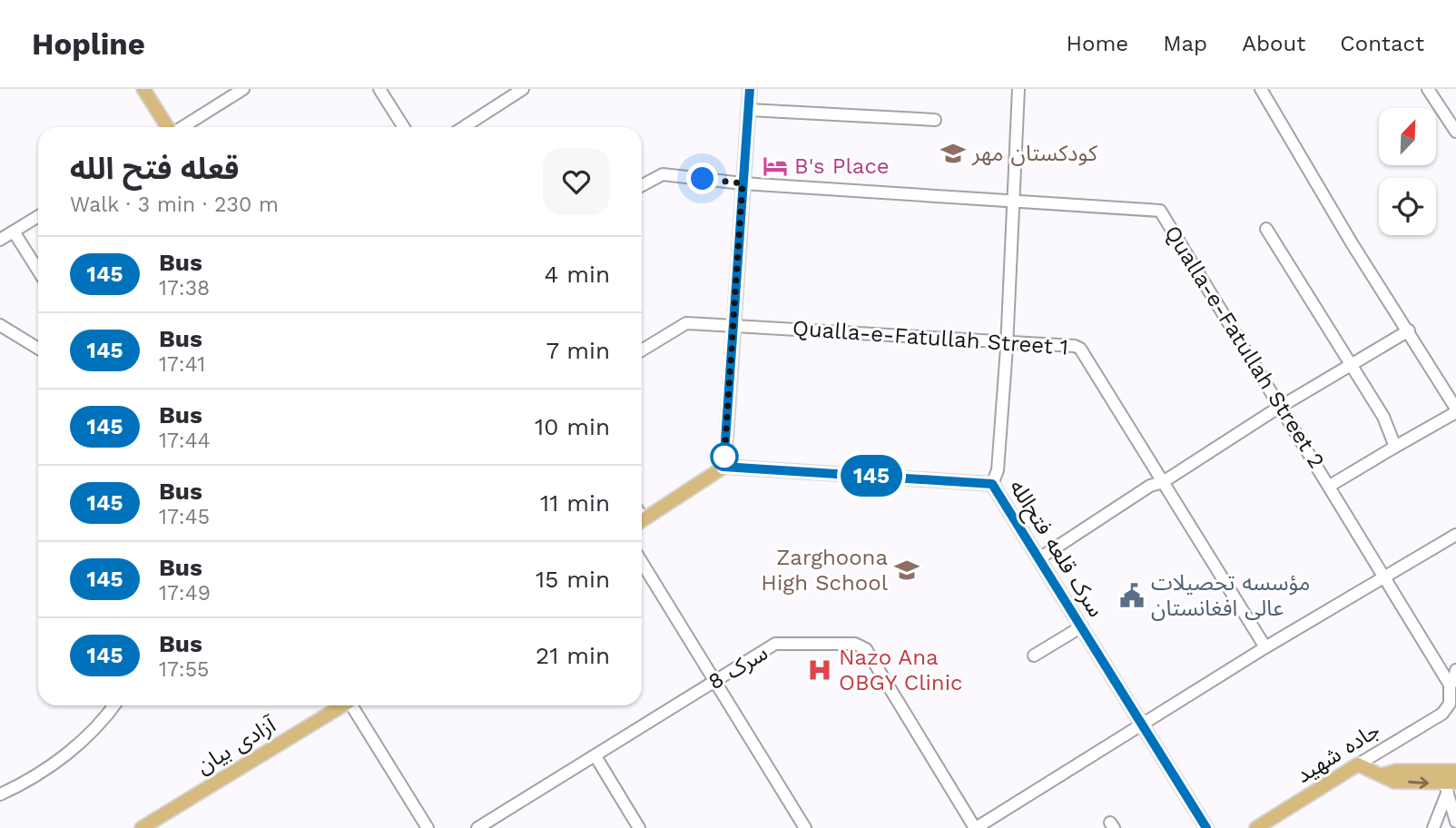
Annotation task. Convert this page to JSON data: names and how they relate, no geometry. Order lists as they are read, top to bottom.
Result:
{
  "streets": {
    "main road": ["سرک قلعه فتح‌الله", "آزادی بیان", "جاده شهید"],
    "street": ["Qualla-e-Fatullah Street 1", "Qualla-e-Fatullah Street 2", "سرک 8"]
  },
  "crossings": [
    ["Qualla-e-Fatullah Street 2", "جاده شهید"]
  ],
  "places": {
    "school or university": ["کودکستان مهر", "Zarghoona High School"],
    "hotel": ["B's Place"],
    "public building": ["مؤسسه تحصیلات عالی افغانستان"],
    "hospital": ["Nazo Ana OBGY Clinic"]
  },
  "lines": ["bus line 145"],
  "north": "top right",
  "page": {
    "header": "Hopline",
    "nav": [
      "Home",
      "Map",
      "About",
      "Contact"
    ],
    "on_map": "145",
    "heading": ["قعله فتح الله", "Walk · 3 min · 230 m"],
    "list": [
      {
        "mark": "145",
        "name": "Bus",
        "note": "17:38",
        "value": "4 min"
      },
      {
        "mark": "145",
        "name": "Bus",
        "note": "17:41",
        "value": "7 min"
      },
      {
        "mark": "145",
        "name": "Bus",
        "note": "17:44",
        "value": "10 min"
      },
      {
        "mark": "145",
        "name": "Bus",
        "note": "17:45",
        "value": "11 min"
      },
      {
        "mark": "145",
        "name": "Bus",
        "note": "17:49",
        "value": "15 min"
      },
      {
        "mark": "145",
        "name": "Bus",
        "note": "17:55",
        "value": "21 min"
      }
    ]
  }
}
